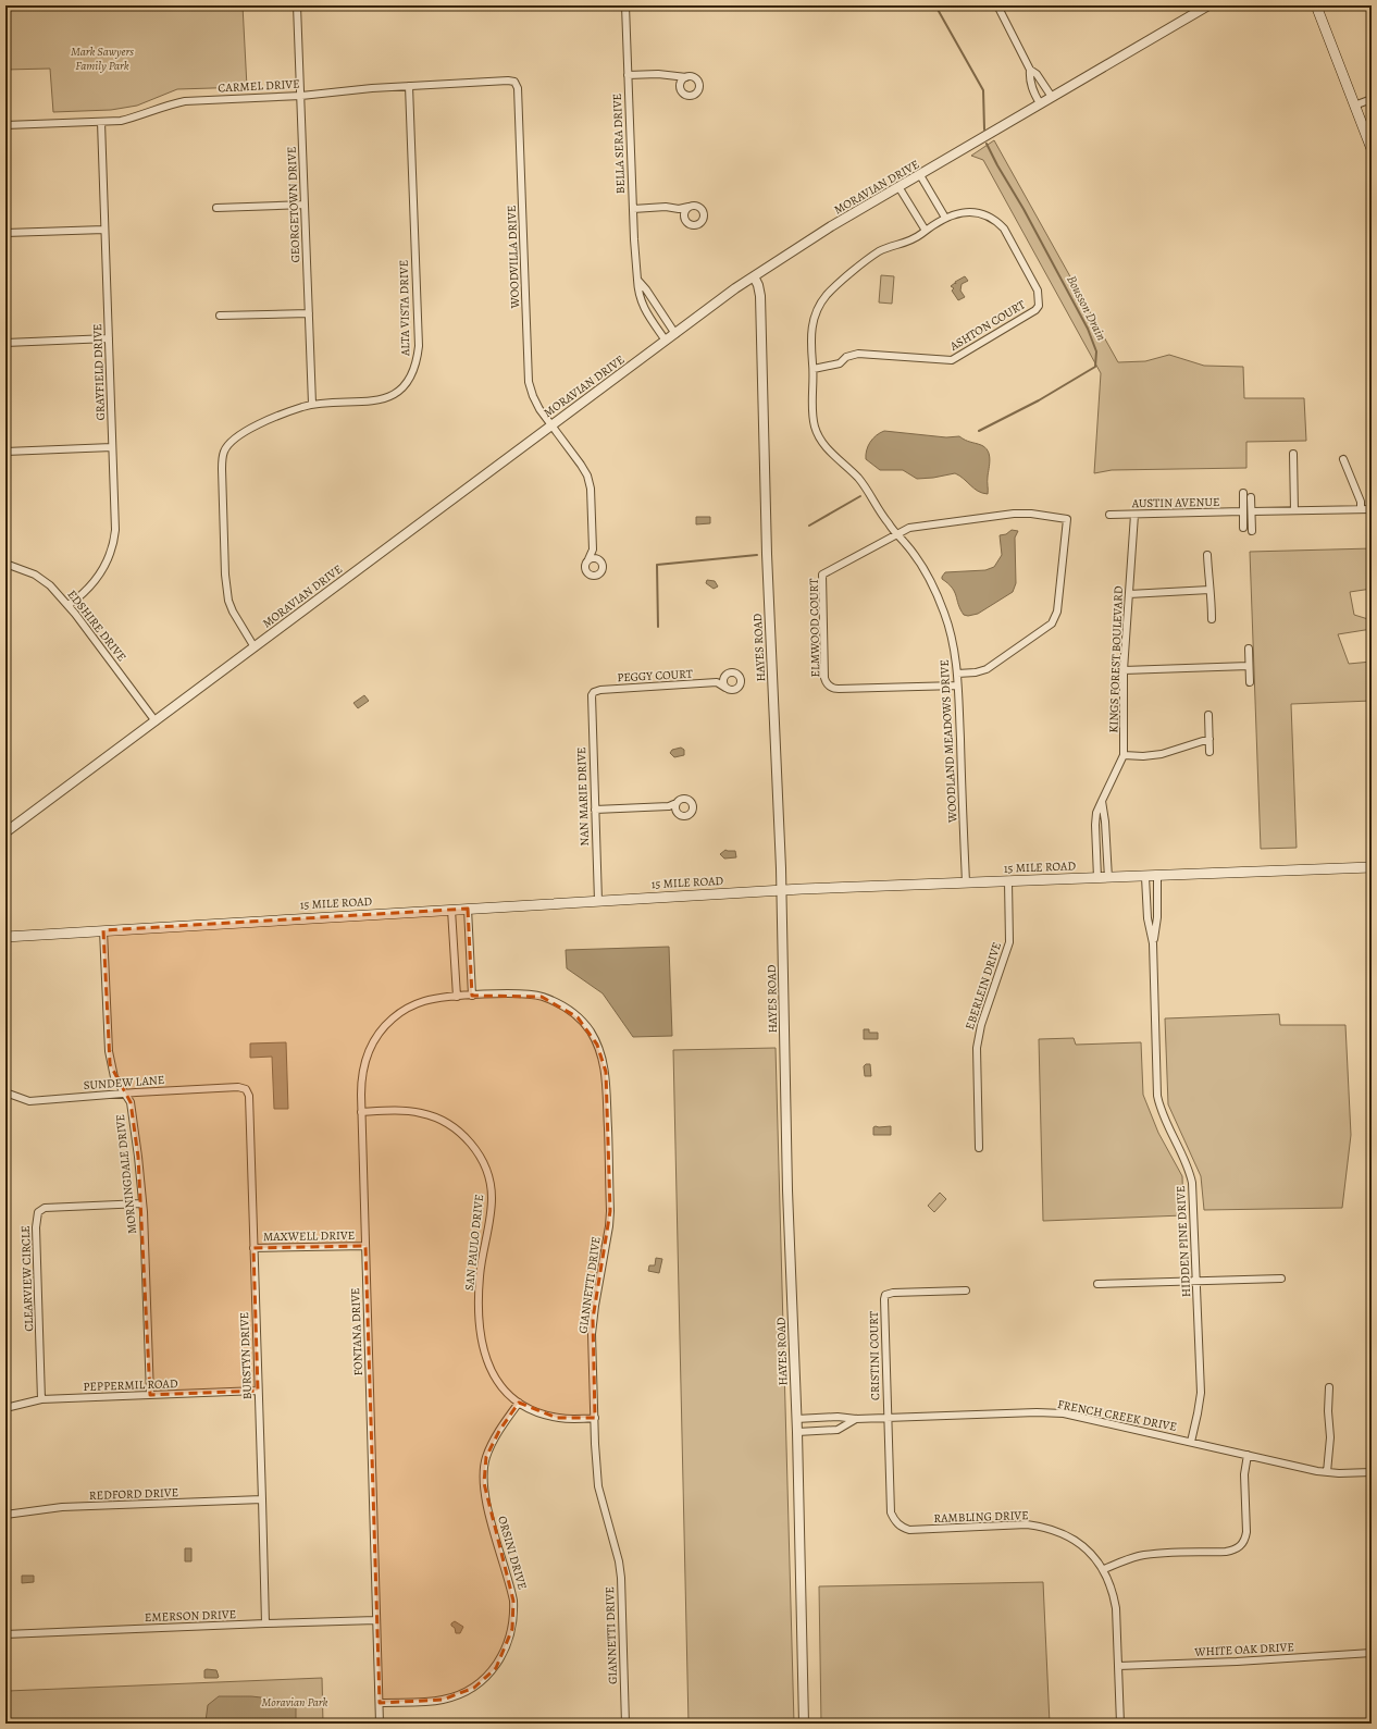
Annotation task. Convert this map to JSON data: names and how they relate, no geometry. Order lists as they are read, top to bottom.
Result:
{
  "streets": {
    "main road": ["15 MILE ROAD"],
    "street": [
      "CARMEL DRIVE",
      "BELLA SERA DRIVE",
      "MORAVIAN DRIVE",
      "GEORGETOWN DRIVE",
      "WOODVILLA DRIVE",
      "ALTA VISTA DRIVE",
      "ASHTON COURT",
      "GRAYFIELD DRIVE",
      "AUSTIN AVENUE",
      "EDSHIRE DRIVE",
      "ELMWOOD COURT",
      "HAYES ROAD",
      "KINGS FOREST BOULEVARD",
      "PEGGY COURT",
      "WOODLAND MEADOWS DRIVE",
      "NAN MARIE DRIVE",
      "EBERLEIN DRIVE",
      "SUNDEW LANE",
      "MORNINGDALE DRIVE",
      "MAXWELL DRIVE",
      "HIDDEN PINE DRIVE",
      "SAN PAULO DRIVE",
      "CLEARVIEW CIRCLE",
      "GIANNETTI DRIVE",
      "FONTANA DRIVE",
      "BURSTYN DRIVE",
      "CRISTINI COURT",
      "PEPPERMIL ROAD",
      "FRENCH CREEK DRIVE",
      "REDFORD DRIVE",
      "RAMBLING DRIVE",
      "ORSINI DRIVE",
      "EMERSON DRIVE",
      "WHITE OAK DRIVE"
    ]
  },
  "crossings": [
    ["CARMEL DRIVE", "GEORGETOWN DRIVE"],
    ["CARMEL DRIVE", "WOODVILLA DRIVE"],
    ["CARMEL DRIVE", "ALTA VISTA DRIVE"],
    ["CARMEL DRIVE", "GRAYFIELD DRIVE"],
    ["BELLA SERA DRIVE", "MORAVIAN DRIVE"],
    ["MORAVIAN DRIVE", "WOODVILLA DRIVE"],
    ["MORAVIAN DRIVE", "ALTA VISTA DRIVE"],
    ["MORAVIAN DRIVE", "EDSHIRE DRIVE"],
    ["MORAVIAN DRIVE", "HAYES ROAD"],
    ["GEORGETOWN DRIVE", "ALTA VISTA DRIVE"],
    ["ASHTON COURT", "WOODLAND MEADOWS DRIVE"],
    ["GRAYFIELD DRIVE", "EDSHIRE DRIVE"],
    ["AUSTIN AVENUE", "KINGS FOREST BOULEVARD"],
    ["ELMWOOD COURT", "WOODLAND MEADOWS DRIVE"],
    ["HAYES ROAD", "15 MILE ROAD"],
    ["HAYES ROAD", "FRENCH CREEK DRIVE"],
    ["KINGS FOREST BOULEVARD", "15 MILE ROAD"],
    ["PEGGY COURT", "NAN MARIE DRIVE"],
    ["WOODLAND MEADOWS DRIVE", "15 MILE ROAD"],
    ["NAN MARIE DRIVE", "15 MILE ROAD"],
    ["15 MILE ROAD", "EBERLEIN DRIVE"],
    ["15 MILE ROAD", "MORNINGDALE DRIVE"],
    ["15 MILE ROAD", "HIDDEN PINE DRIVE"],
    ["SUNDEW LANE", "MORNINGDALE DRIVE"],
    ["SUNDEW LANE", "BURSTYN DRIVE"],
    ["MORNINGDALE DRIVE", "CLEARVIEW CIRCLE"],
    ["MORNINGDALE DRIVE", "PEPPERMIL ROAD"],
    ["MAXWELL DRIVE", "FONTANA DRIVE"],
    ["MAXWELL DRIVE", "BURSTYN DRIVE"],
    ["HIDDEN PINE DRIVE", "FRENCH CREEK DRIVE"],
    ["SAN PAULO DRIVE", "GIANNETTI DRIVE"],
    ["SAN PAULO DRIVE", "FONTANA DRIVE"],
    ["SAN PAULO DRIVE", "ORSINI DRIVE"],
    ["CLEARVIEW CIRCLE", "PEPPERMIL ROAD"],
    ["GIANNETTI DRIVE", "FONTANA DRIVE"],
    ["FONTANA DRIVE", "ORSINI DRIVE"],
    ["FONTANA DRIVE", "EMERSON DRIVE"],
    ["BURSTYN DRIVE", "PEPPERMIL ROAD"],
    ["BURSTYN DRIVE", "REDFORD DRIVE"],
    ["BURSTYN DRIVE", "EMERSON DRIVE"],
    ["CRISTINI COURT", "FRENCH CREEK DRIVE"],
    ["CRISTINI COURT", "RAMBLING DRIVE"],
    ["FRENCH CREEK DRIVE", "RAMBLING DRIVE"],
    ["RAMBLING DRIVE", "WHITE OAK DRIVE"]
  ],
  "water": ["Bousson Drain"],
  "parks": ["Mark Sawyers Family Park", "Moravian Park"]
}
